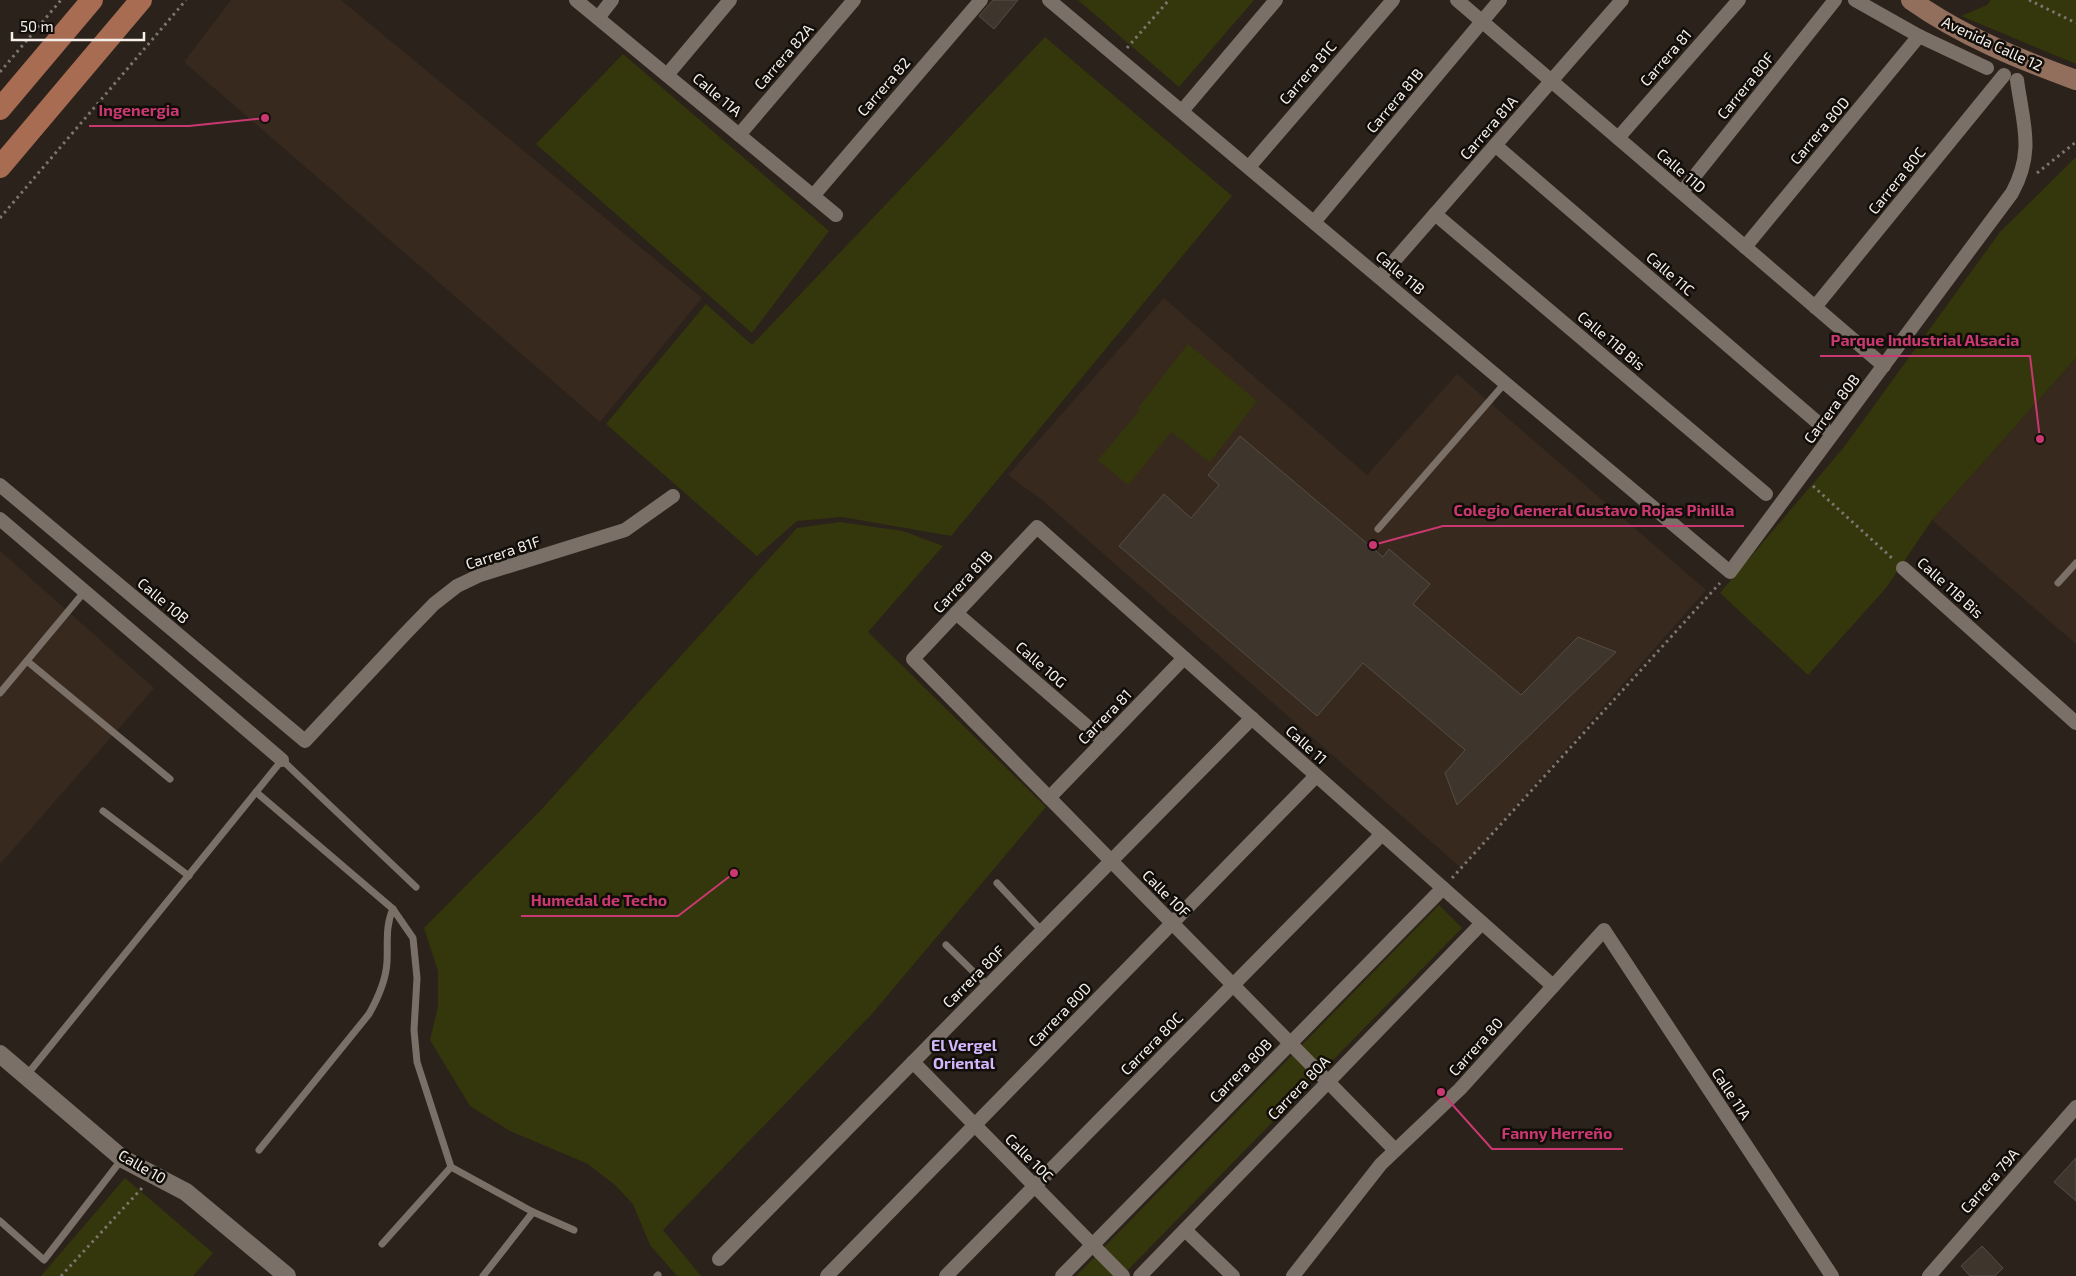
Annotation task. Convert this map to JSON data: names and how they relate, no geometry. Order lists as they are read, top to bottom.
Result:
{
  "streets": {
    "main road": ["Avenida Calle 12"],
    "street": [
      "Carrera 82A",
      "Carrera 81",
      "Carrera 81C",
      "Carrera 80F",
      "Carrera 82",
      "Calle 11A",
      "Carrera 81B",
      "Carrera 81A",
      "Carrera 80D",
      "Calle 11D",
      "Carrera 80C",
      "Calle 11B",
      "Calle 11C",
      "Calle 11B Bis",
      "Carrera 80B",
      "Carrera 81F",
      "Calle 10B",
      "Calle 10G",
      "Calle 11",
      "Calle 10F",
      "Carrera 80",
      "Carrera 80A",
      "Calle 10C",
      "Calle 10",
      "Carrera 79A"
    ]
  },
  "crossings": [
    ["Carrera 82A", "Calle 11A"],
    ["Carrera 81", "Calle 11D"],
    ["Carrera 81", "Calle 10G"],
    ["Carrera 81", "Calle 11"],
    ["Carrera 81", "Calle 10F"],
    ["Carrera 81C", "Calle 11B"],
    ["Carrera 80F", "Calle 11D"],
    ["Carrera 80F", "Calle 11"],
    ["Carrera 80F", "Calle 10F"],
    ["Carrera 80F", "Calle 10C"],
    ["Carrera 82", "Calle 11A"],
    ["Calle 11A", "Carrera 80"],
    ["Carrera 81B", "Calle 11D"],
    ["Carrera 81B", "Calle 11B"],
    ["Carrera 81B", "Calle 10G"],
    ["Carrera 81B", "Calle 11"],
    ["Carrera 81B", "Calle 10F"],
    ["Carrera 81A", "Calle 11D"],
    ["Carrera 81A", "Calle 11B"],
    ["Carrera 81A", "Calle 11C"],
    ["Carrera 81A", "Calle 11B Bis"],
    ["Carrera 80D", "Calle 11D"],
    ["Carrera 80D", "Calle 11"],
    ["Carrera 80D", "Calle 10F"],
    ["Carrera 80D", "Calle 10C"],
    ["Calle 11D", "Carrera 80C"],
    ["Calle 11D", "Carrera 80B"],
    ["Carrera 80C", "Carrera 80B"],
    ["Carrera 80C", "Calle 11"],
    ["Carrera 80C", "Calle 10F"],
    ["Carrera 80C", "Calle 10C"],
    ["Calle 11B", "Carrera 80B"],
    ["Calle 11B Bis", "Carrera 80B"],
    ["Carrera 80B", "Calle 11"],
    ["Carrera 80B", "Calle 10F"],
    ["Carrera 80B", "Calle 10C"],
    ["Carrera 81F", "Calle 10B"],
    ["Calle 11", "Carrera 80"],
    ["Calle 11", "Carrera 80A"],
    ["Calle 10F", "Carrera 80"],
    ["Calle 10F", "Carrera 80A"]
  ],
  "districts": ["El Vergel Oriental"],
  "places": [
    "Ingenergia",
    "Parque Industrial Alsacia",
    "Colegio General Gustavo Rojas Pinilla",
    "Humedal de Techo",
    "Fanny Herreño"
  ],
  "scale_bar": "50 m"
}
